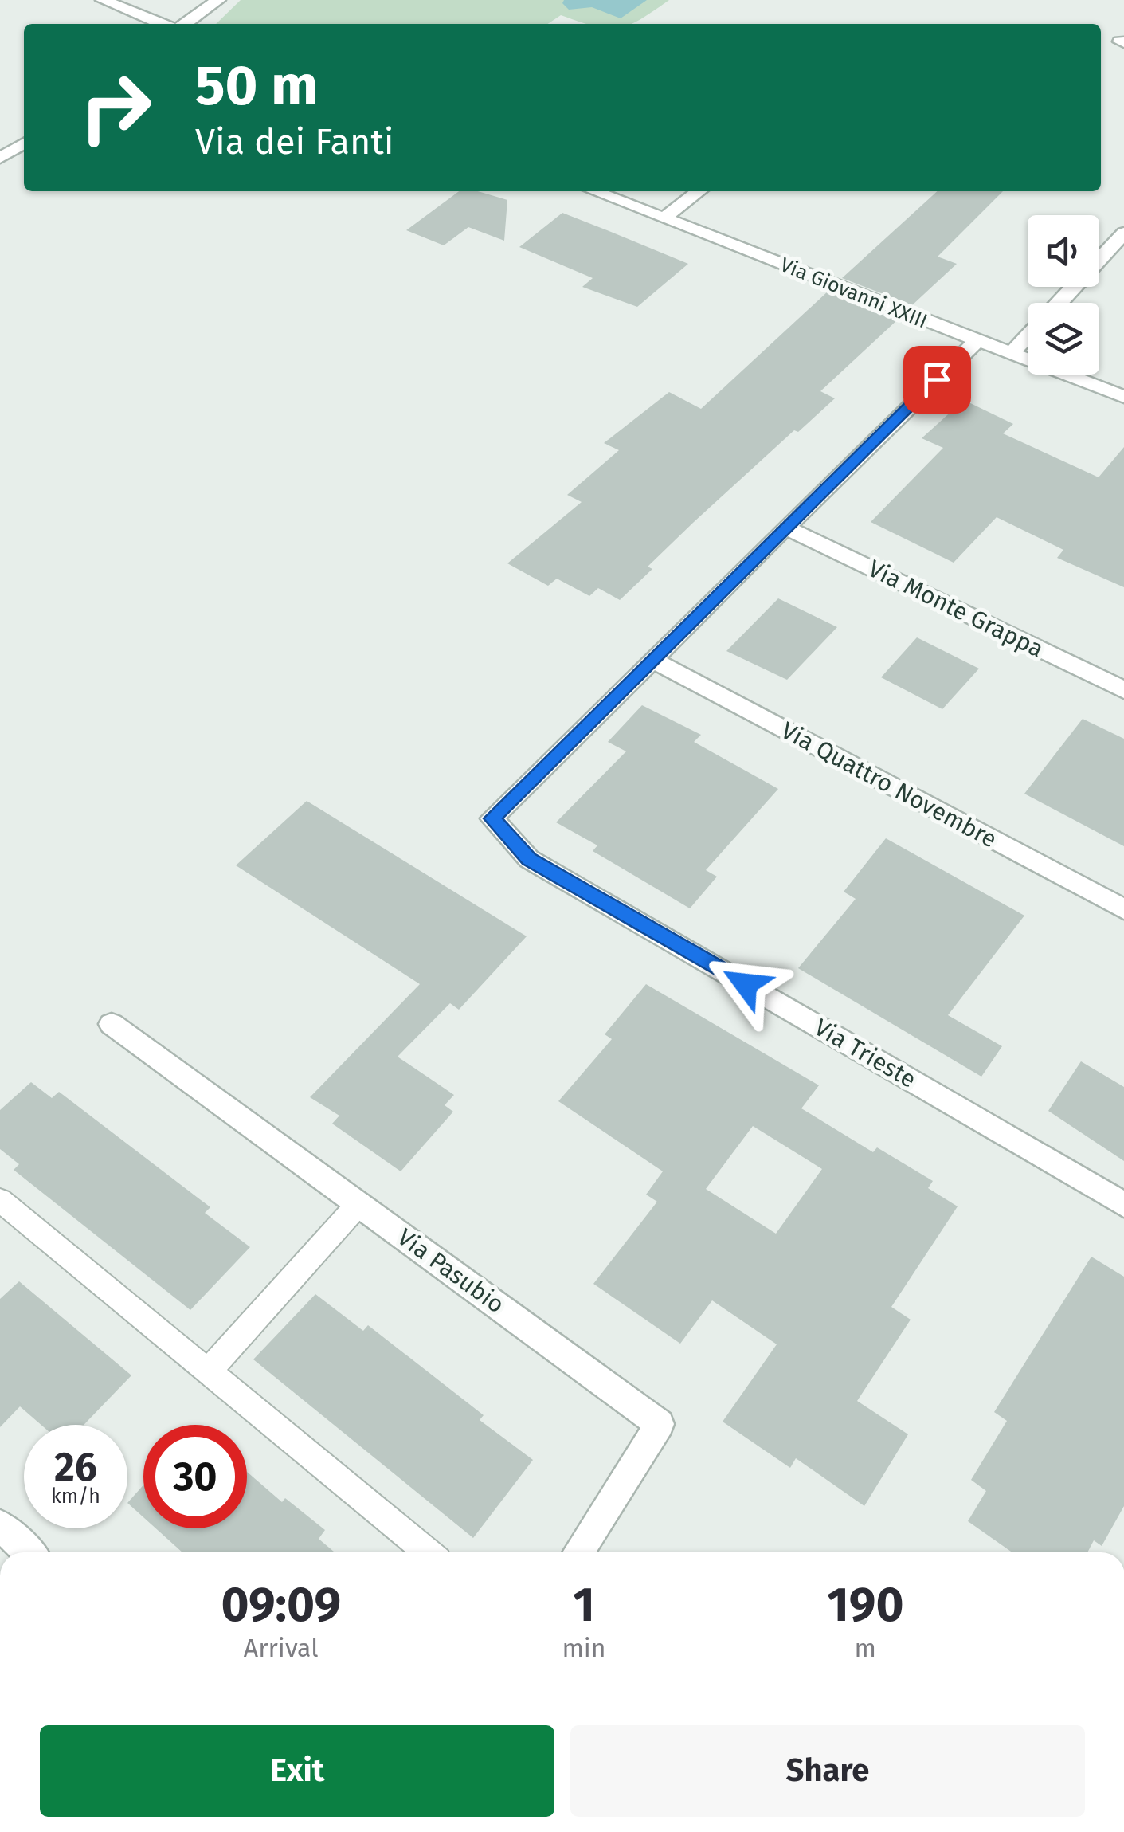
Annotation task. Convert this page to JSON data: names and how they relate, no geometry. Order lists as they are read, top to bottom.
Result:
{
  "streets": {
    "street": [
      "Via Giovanni XXIII",
      "Via Monte Grappa",
      "Via Quattro Novembre",
      "Via Trieste",
      "Via Pasubio"
    ]
  },
  "crossings": [
    ["Via Quattro Novembre", "Via Trieste"]
  ],
  "page": {
    "turn": ["50 m", "Via dei Fanti"],
    "speed": "26 km/h",
    "limit": "30",
    "eta": [
      "09:09",
      "Arrival",
      "1",
      "min",
      "190",
      "m"
    ],
    "buttons": ["Exit", "Share"]
  }
}
